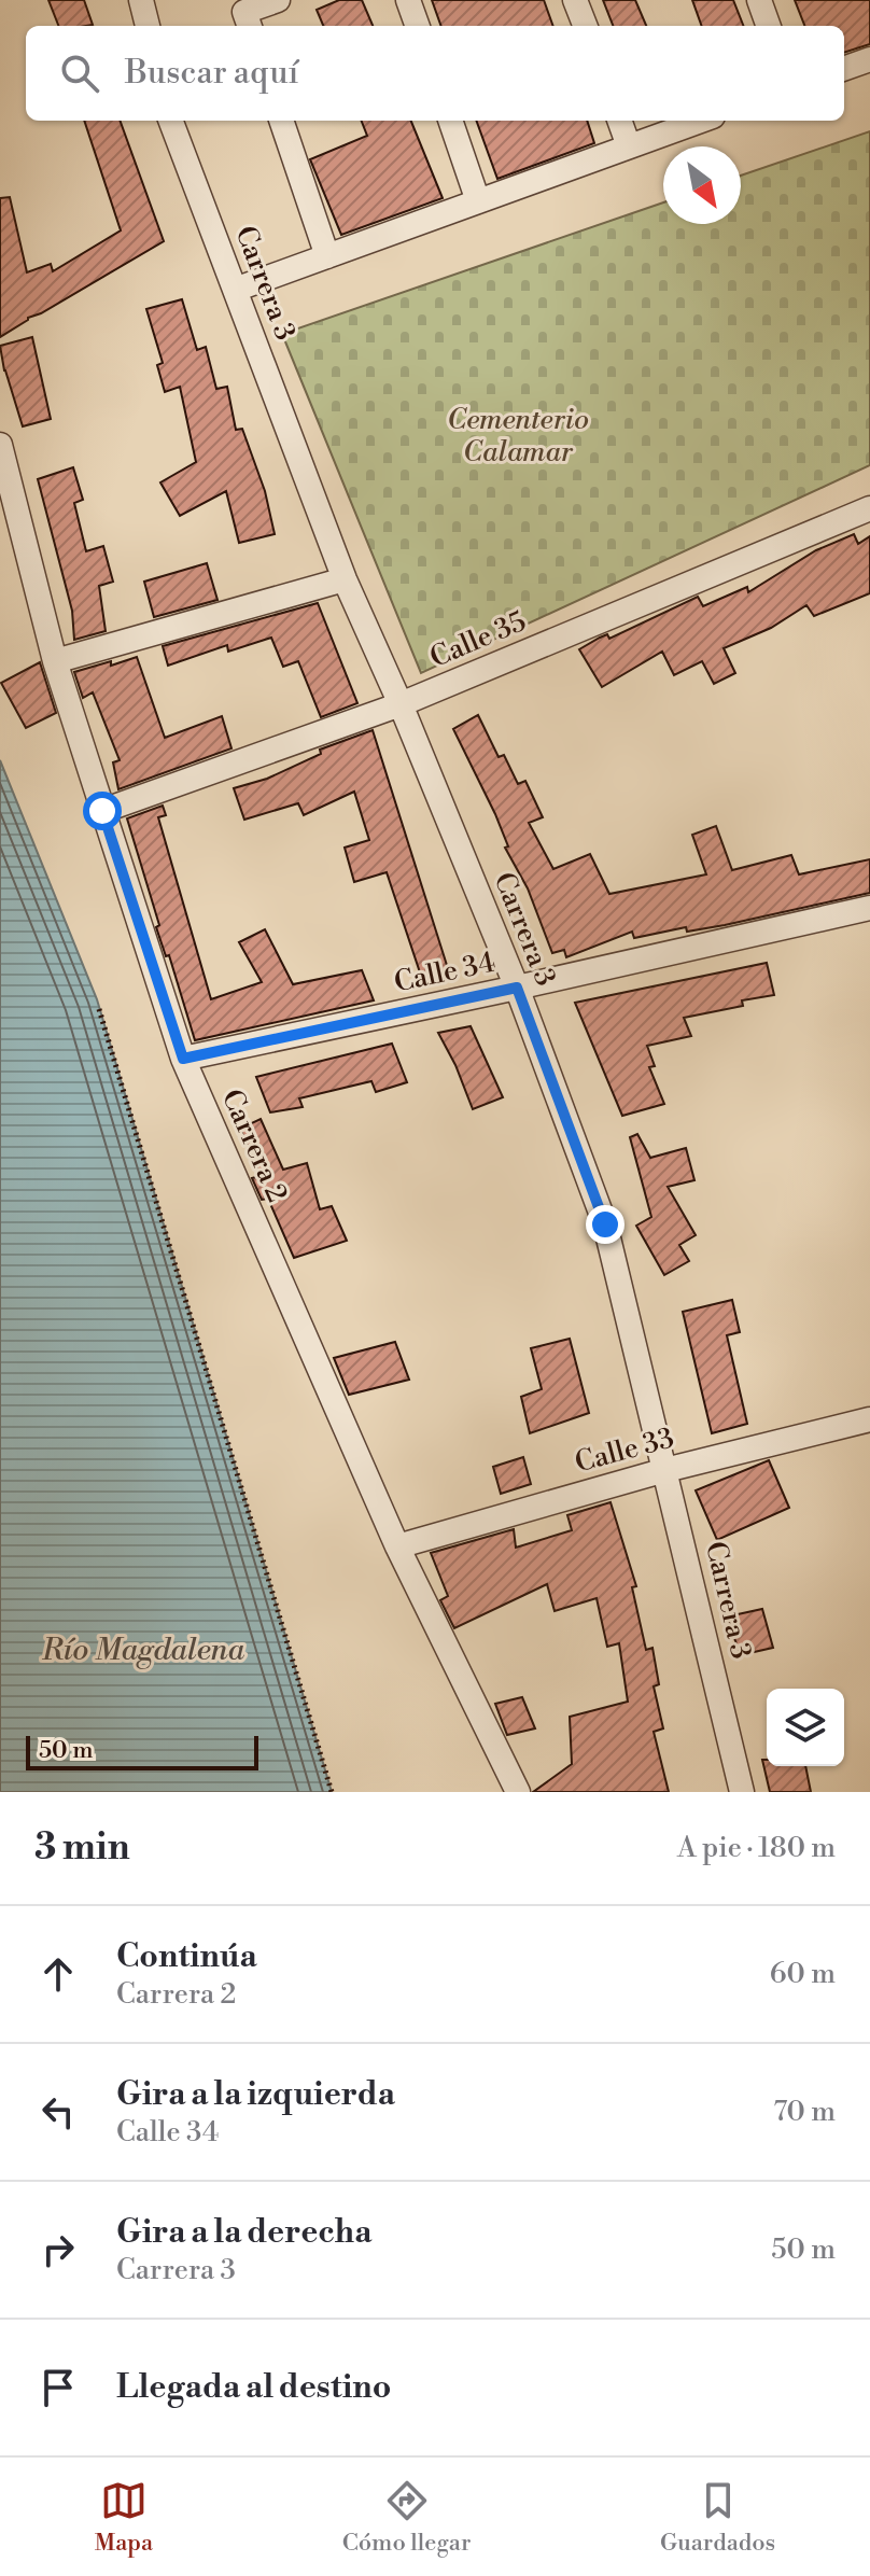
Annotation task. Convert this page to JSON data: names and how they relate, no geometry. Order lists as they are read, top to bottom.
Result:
{
  "streets": {
    "street": [
      "Carrera 3",
      "Calle 35",
      "Calle 34",
      "Carrera 2",
      "Calle 33"
    ]
  },
  "crossings": [
    ["Carrera 3", "Calle 35"],
    ["Carrera 3", "Calle 34"],
    ["Carrera 3", "Calle 33"],
    ["Calle 35", "Carrera 2"],
    ["Calle 34", "Carrera 2"],
    ["Carrera 2", "Calle 33"]
  ],
  "water": ["Río Magdalena"],
  "parks": ["Cementerio Calamar"],
  "scale_bar": "50 m",
  "north": "bottom right",
  "page": {
    "search": "Buscar aquí",
    "scale": "50 m",
    "heading": ["3 min", "A pie · 180 m"],
    "list": [
      ["Continúa", "Carrera 2", "60 m"],
      ["Gira a la izquierda", "Calle 34", "70 m"],
      ["Gira a la derecha", "Carrera 3", "50 m"],
      "Llegada al destino"
    ],
    "nav": ["Mapa", "Cómo llegar", "Guardados"]
  }
}
